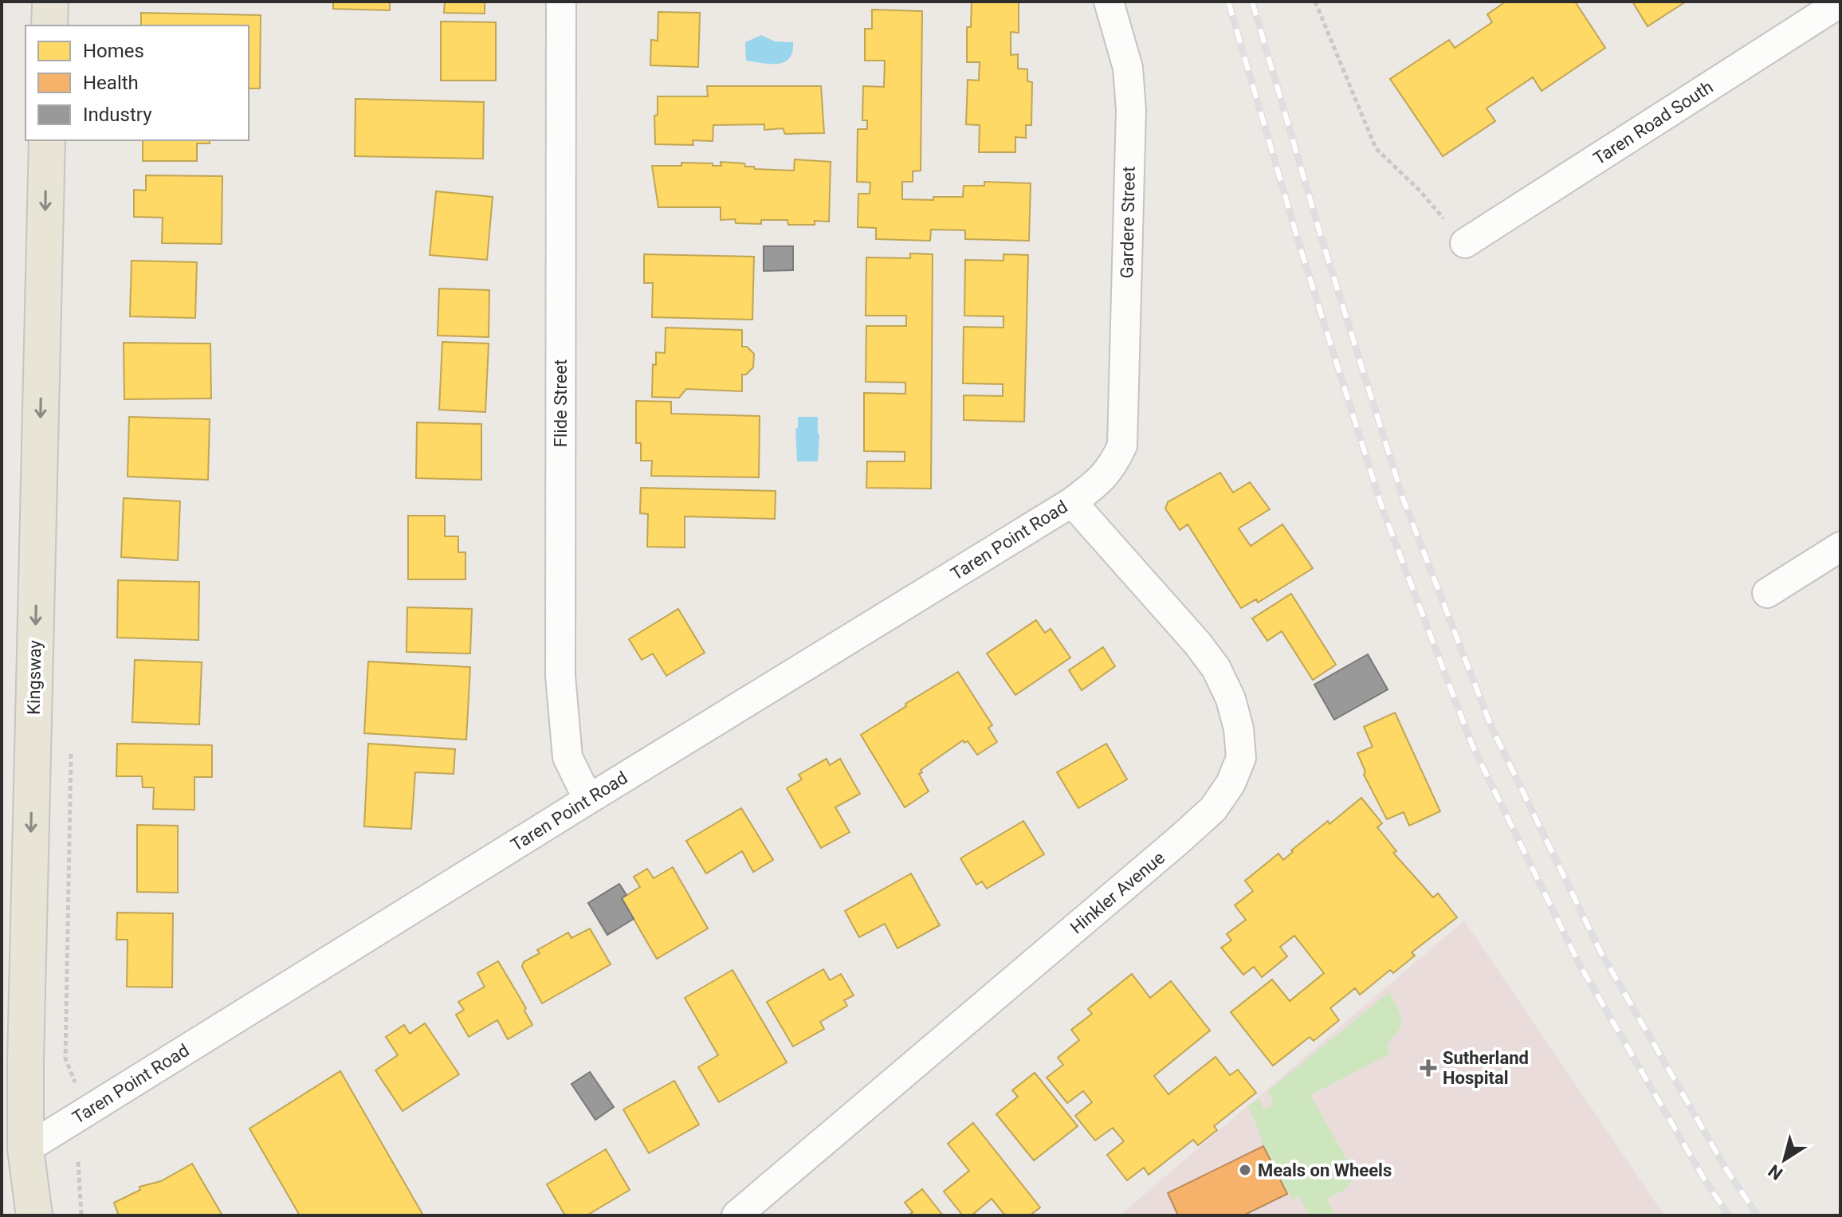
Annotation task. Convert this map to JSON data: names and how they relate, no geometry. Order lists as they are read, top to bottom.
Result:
{
  "streets": {
    "main road": ["Kingsway"],
    "street": [
      "Taren Road South",
      "Gardere Street",
      "Flide Street",
      "Taren Point Road",
      "Hinkler Avenue"
    ]
  },
  "crossings": [
    ["Gardere Street", "Taren Point Road"],
    ["Flide Street", "Taren Point Road"],
    ["Taren Point Road", "Kingsway"],
    ["Taren Point Road", "Hinkler Avenue"]
  ],
  "one_way": ["Kingsway"],
  "places": {
    "health": ["Sutherland Hospital"],
    "other": ["Meals on Wheels"]
  },
  "legend": ["Homes", "Health", "Industry"],
  "north": "bottom left"
}
